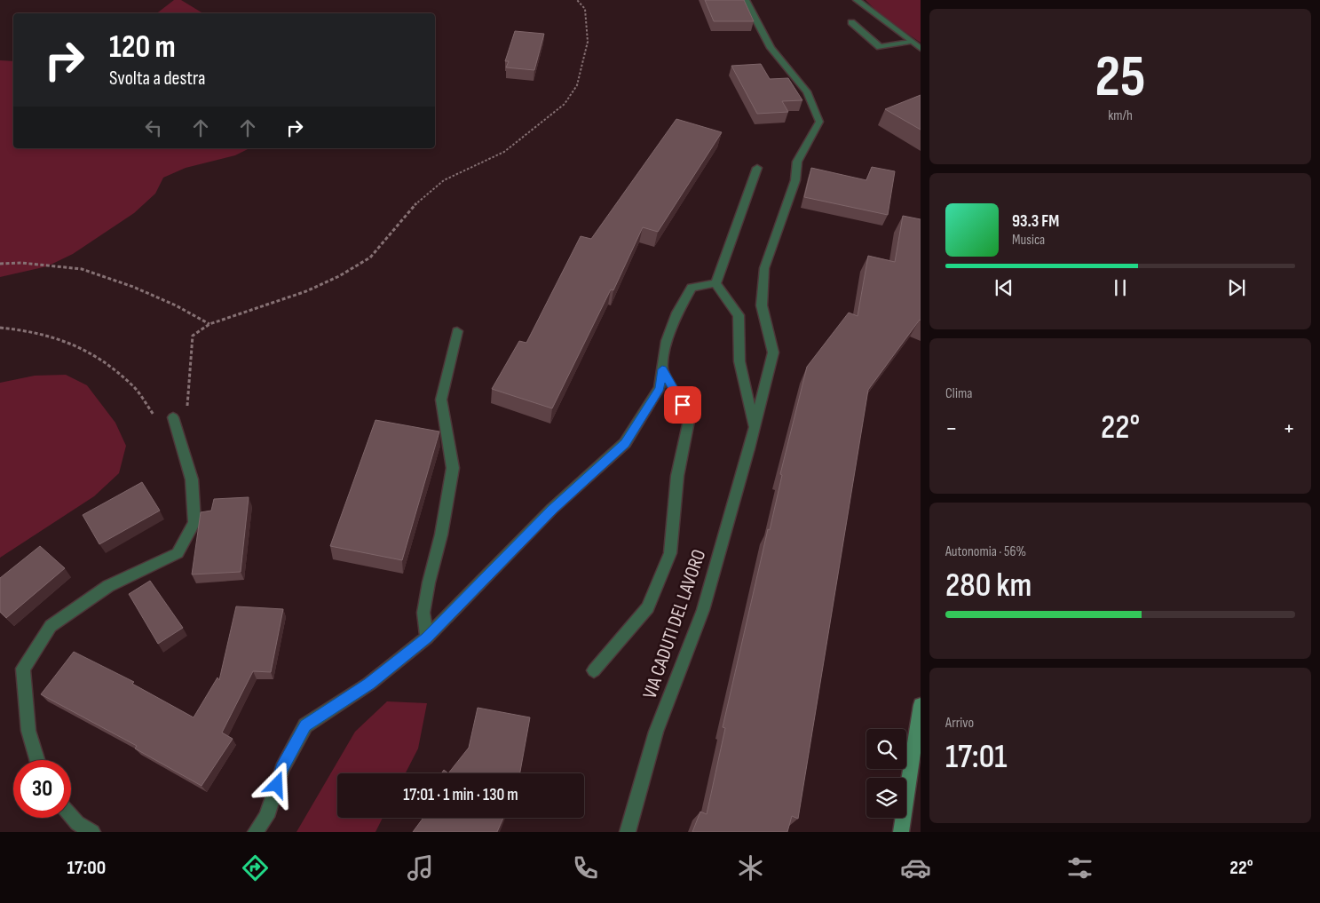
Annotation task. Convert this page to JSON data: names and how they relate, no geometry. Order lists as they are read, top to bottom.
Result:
{
  "streets": {
    "street": ["VIA CADUTI DEL LAVORO"]
  },
  "page": {
    "tile": [
      ["25", "km/h"],
      "Clima",
      ["Autonomia · 56%", "280 km"],
      ["Arrivo", "17:01"]
    ],
    "turn": ["120 m", "Svolta a destra"],
    "song": ["93.3 FM", "Musica"],
    "heat": ["−", "22°", "+"],
    "limit": "30",
    "trip": "17:01 · 1 min · 130 m",
    "tabs": ["17:00", "22°"]
  }
}
